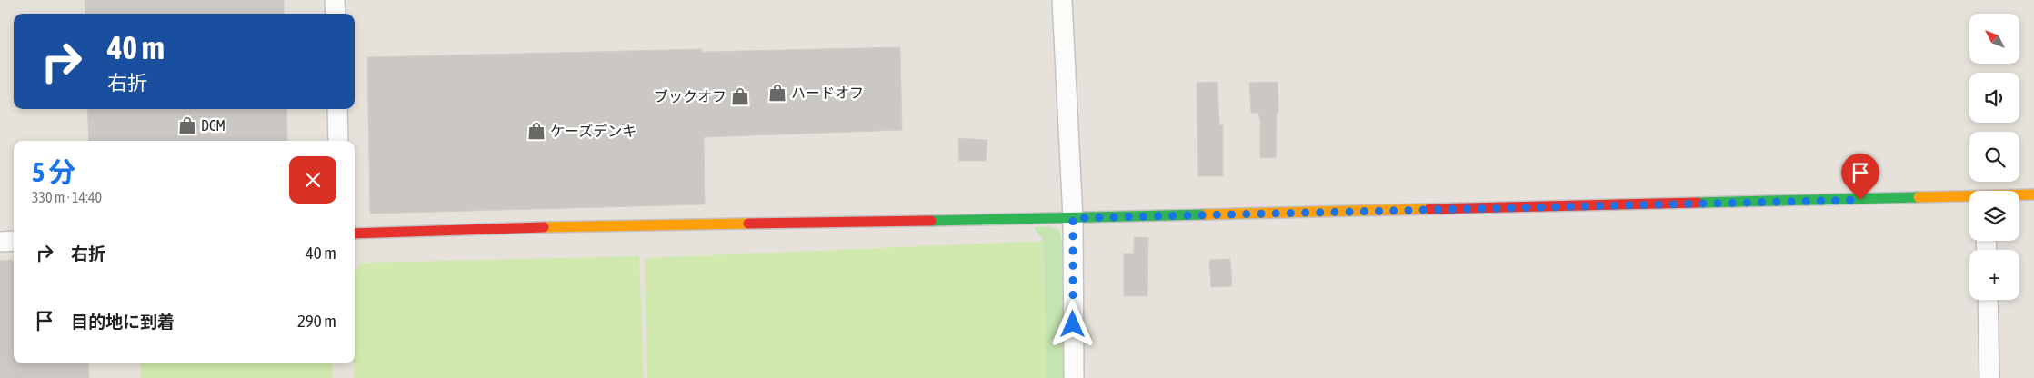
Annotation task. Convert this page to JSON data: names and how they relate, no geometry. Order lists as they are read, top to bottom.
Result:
{
  "places": {
    "shop": [
      "ハードオフ",
      "ブックオフ",
      "DCM",
      "ケーズデンキ"
    ]
  },
  "north": "top left",
  "page": {
    "map_buttons": "+",
    "turn": ["40 m", "右折"],
    "heading": ["5 分", "330 m · 14:40"],
    "list": [
      {
        "name": "右折",
        "value": "40 m"
      },
      {
        "name": "目的地に到着",
        "value": "290 m"
      }
    ]
  }
}
